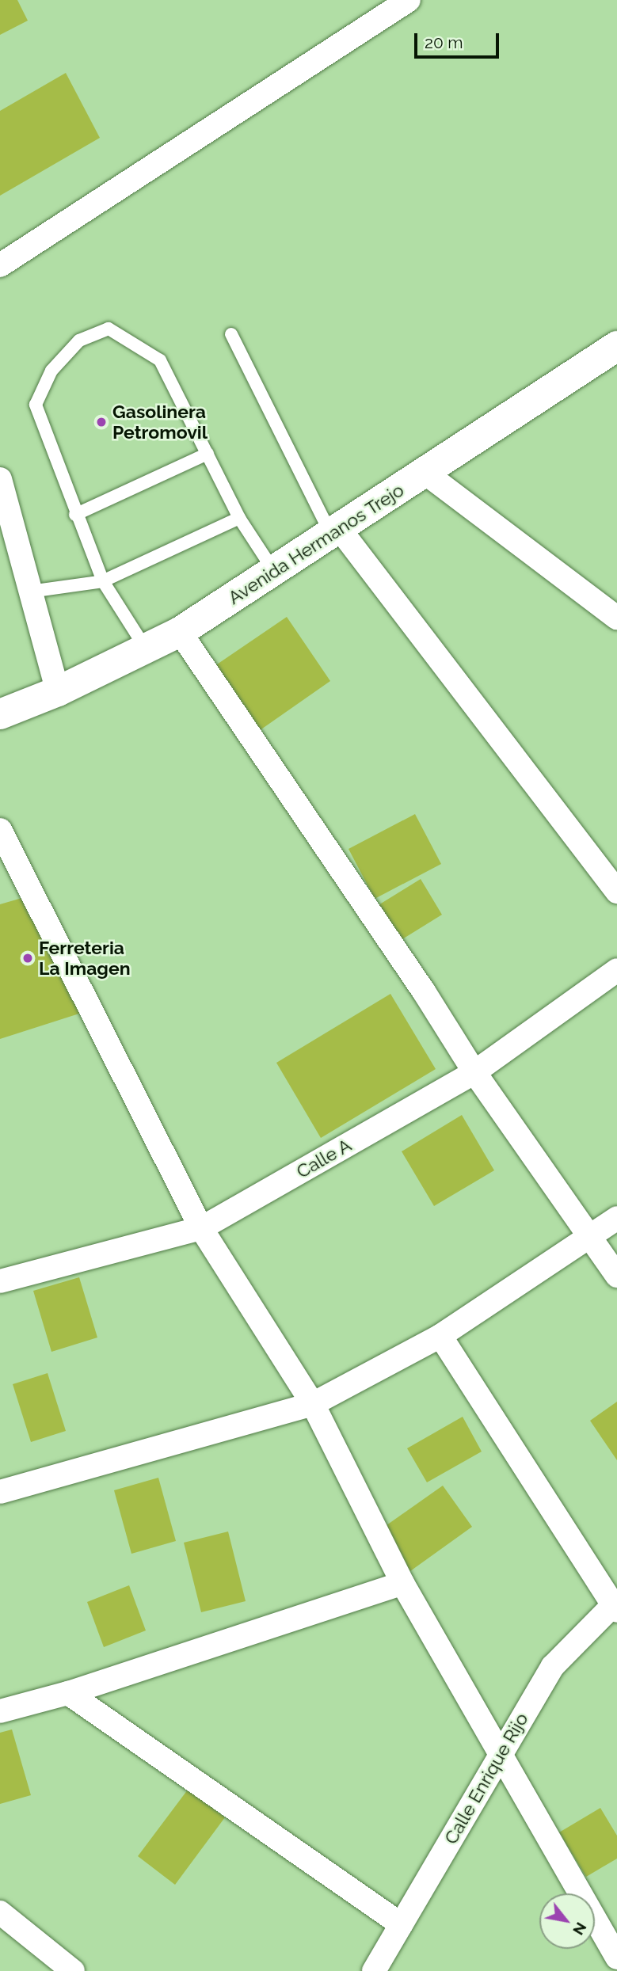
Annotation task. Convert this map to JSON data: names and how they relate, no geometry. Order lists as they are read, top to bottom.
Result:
{
  "streets": {
    "main road": ["Avenida Hermanos Trejo"],
    "street": ["Calle A", "Calle Enrique Rijo"]
  },
  "places": ["Gasolinera Petromovil", "Ferreteria La Imagen"],
  "scale_bar": "20 m",
  "north": "bottom right"
}
